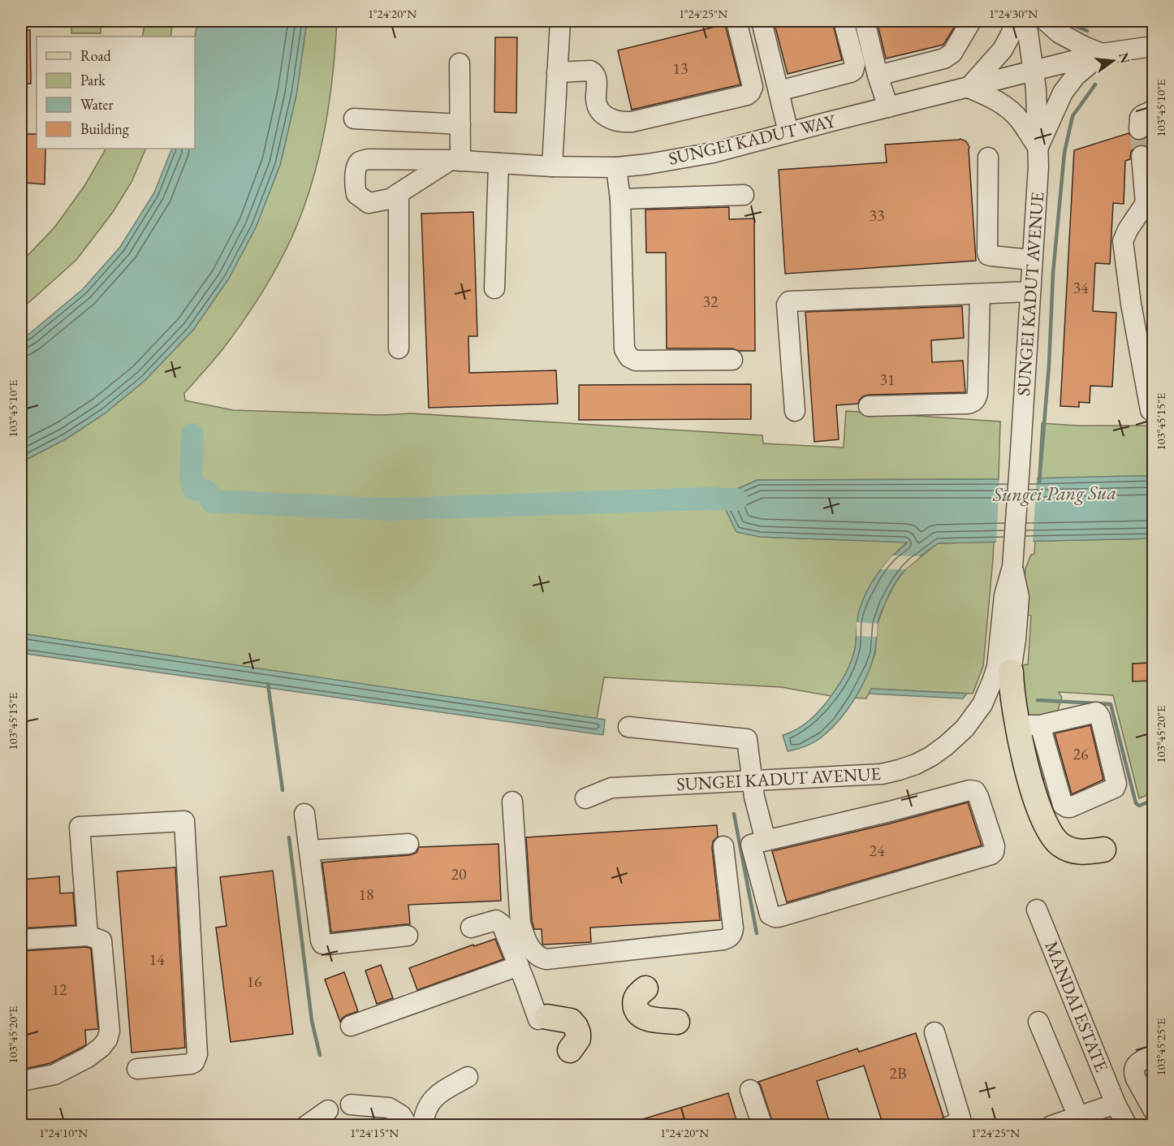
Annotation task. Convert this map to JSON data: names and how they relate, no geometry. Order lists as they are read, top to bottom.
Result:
{
  "streets": {
    "street": ["SUNGEI KADUT WAY", "SUNGEI KADUT AVENUE", "MANDAI ESTATE"]
  },
  "crossings": [
    ["SUNGEI KADUT WAY", "SUNGEI KADUT AVENUE"]
  ],
  "water": ["Sungei Pang Sua"],
  "house_numbers": [
    "13",
    "33",
    "34",
    "32",
    "31",
    "26",
    "24",
    "20",
    "18",
    "14",
    "16",
    "12",
    "2B"
  ],
  "legend": [
    "Road",
    "Park",
    "Water",
    "Building"
  ],
  "north": "right",
  "coordinates": [
    "1°24'20\"N",
    "1°24'25\"N",
    "1°24'30\"N",
    "103°45'10\"E",
    "103°45'15\"E",
    "103°45'20\"E",
    "103°45'25\"E",
    "1°24'10\"N",
    "1°24'15\"N"
  ]
}
